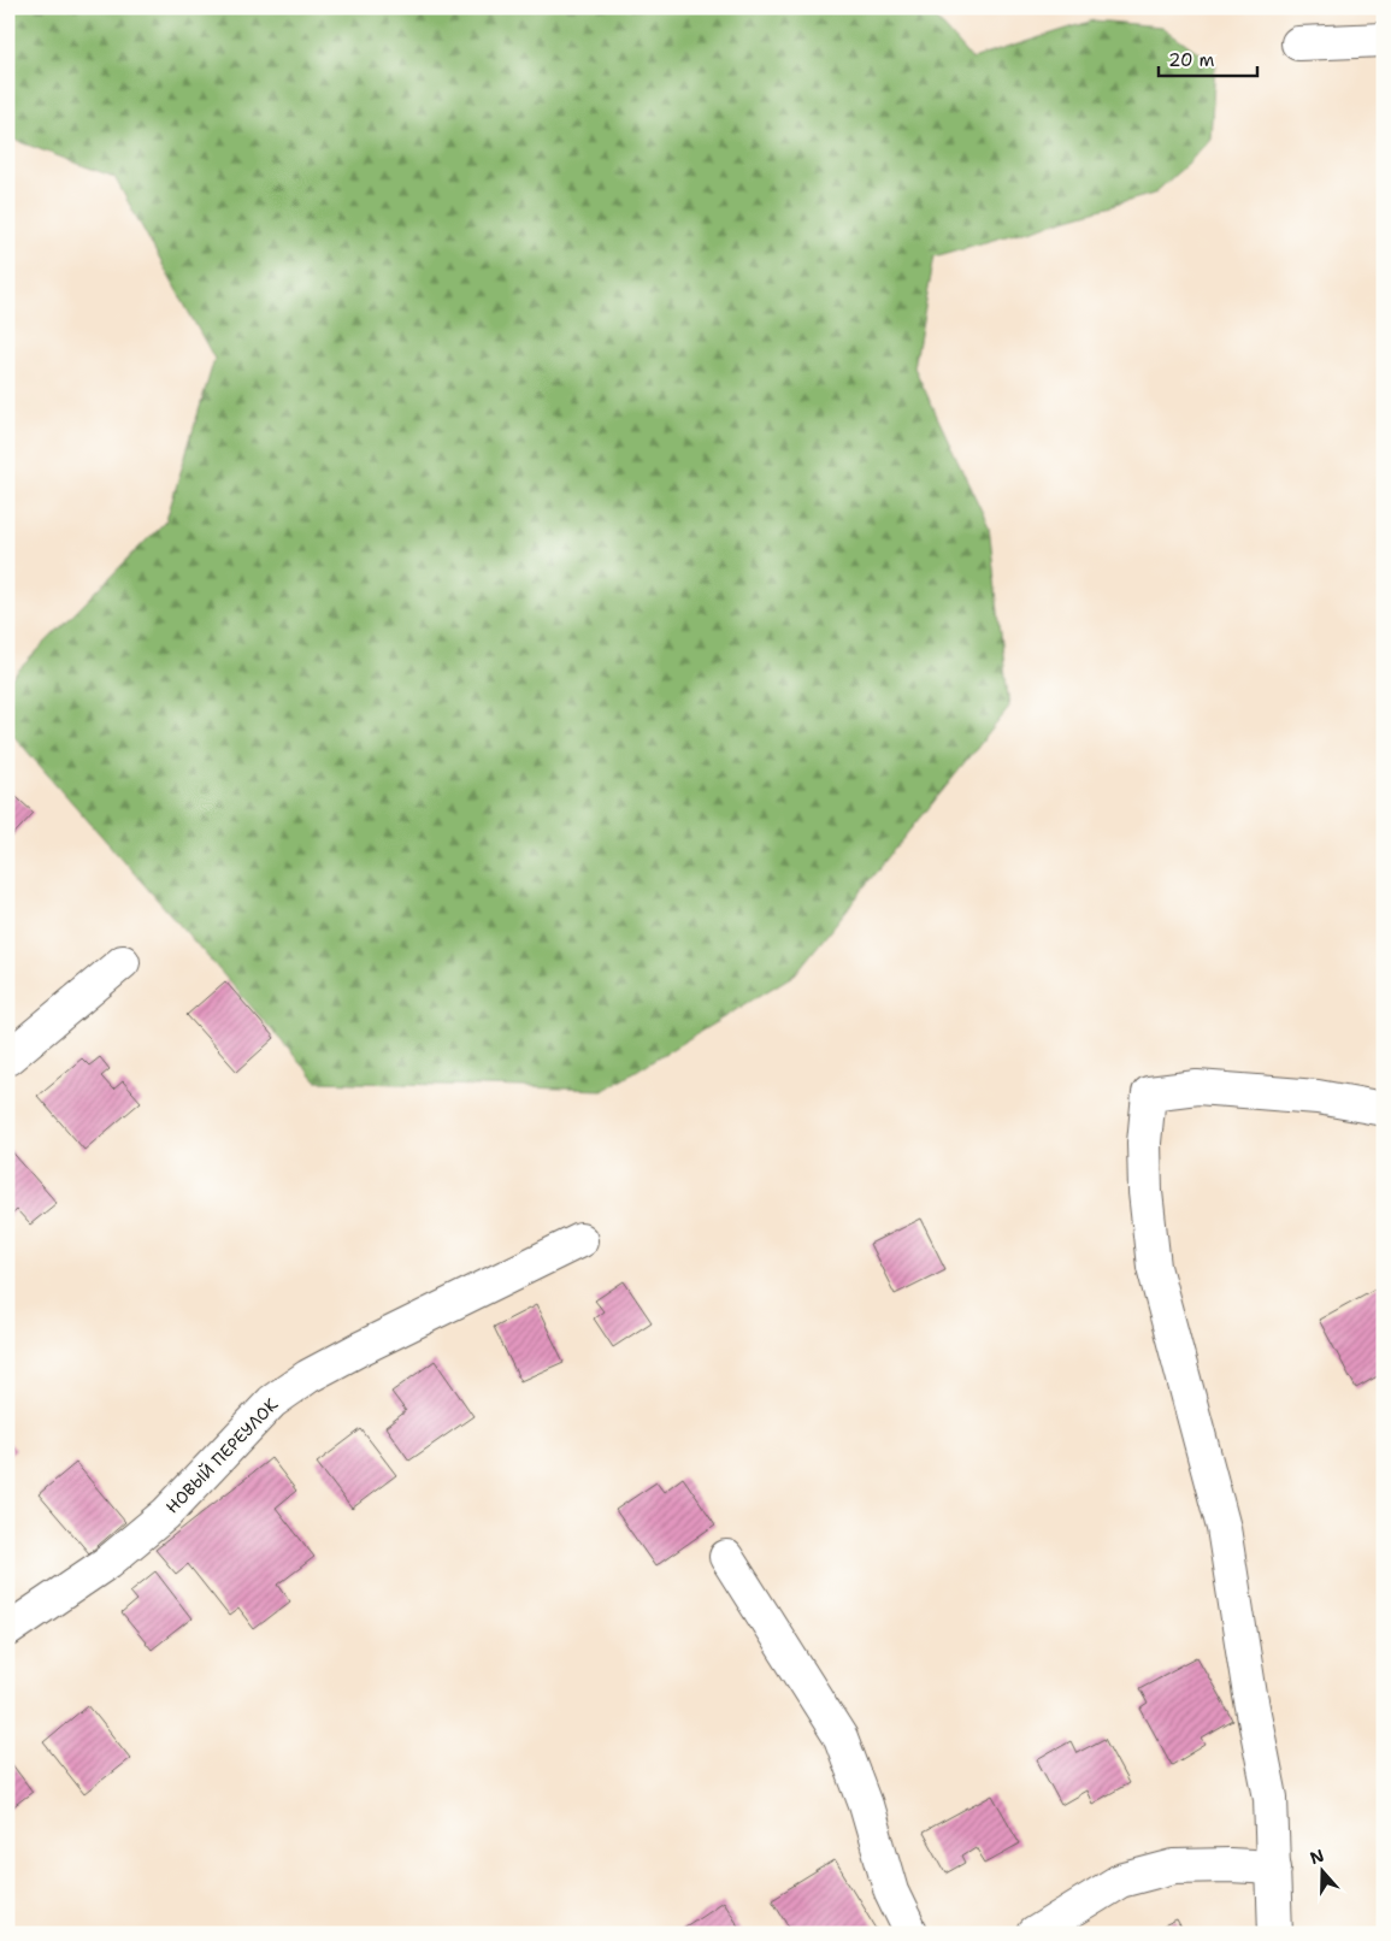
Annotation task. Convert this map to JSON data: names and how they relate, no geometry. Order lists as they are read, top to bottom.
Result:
{
  "streets": {
    "street": ["НОВЫЙ ПЕРЕУЛОК"]
  },
  "scale_bar": "20 m",
  "north": "top"
}
